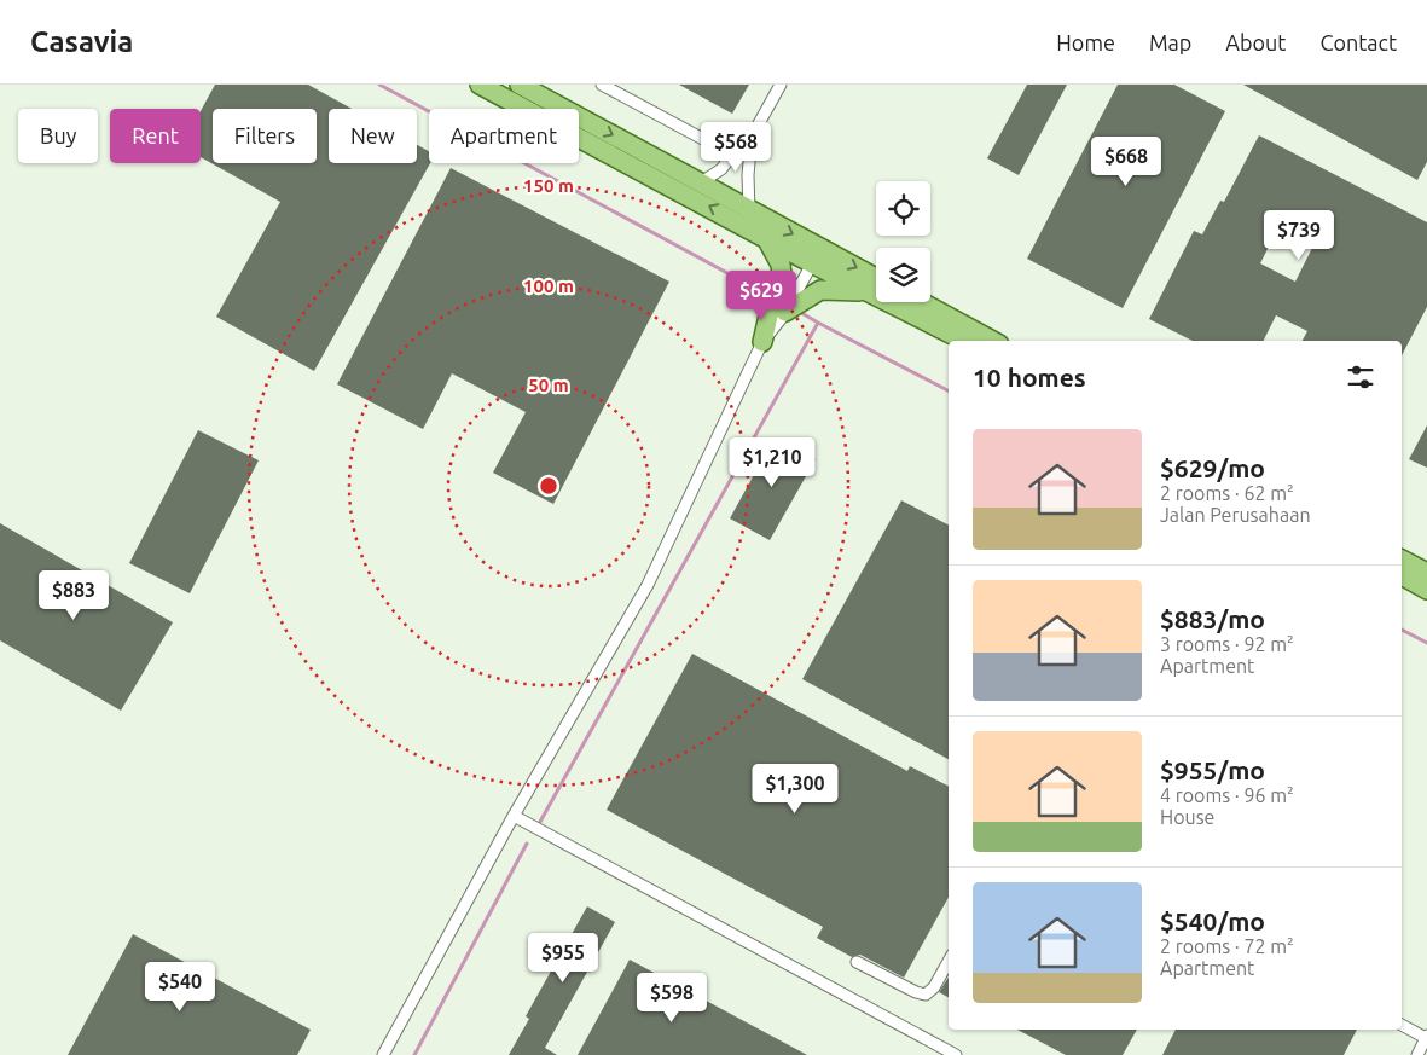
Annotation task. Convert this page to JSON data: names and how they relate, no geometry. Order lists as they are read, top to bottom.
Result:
{
  "page": {
    "header": "Casavia",
    "nav": [
      "Home",
      "Map",
      "About",
      "Contact"
    ],
    "chip": [
      "Buy",
      "Rent",
      "Filters",
      "New",
      "Apartment"
    ],
    "price": [
      "$568",
      "$668",
      "$739",
      "$629",
      "$1,210",
      "$883",
      "$1,300",
      "$955",
      "$540",
      "$598"
    ],
    "heading": "10 homes",
    "list": [
      {
        "name": "$629/mo",
        "note": "2 rooms · 62 m² · Jalan Perusahaan"
      },
      {
        "name": "$883/mo",
        "note": "3 rooms · 92 m² · Apartment"
      },
      {
        "name": "$955/mo",
        "note": "4 rooms · 96 m² · House"
      },
      {
        "name": "$540/mo",
        "note": "2 rooms · 72 m² · Apartment"
      }
    ]
  },
  "rings": ["150 m", "100 m", "50 m"]
}
